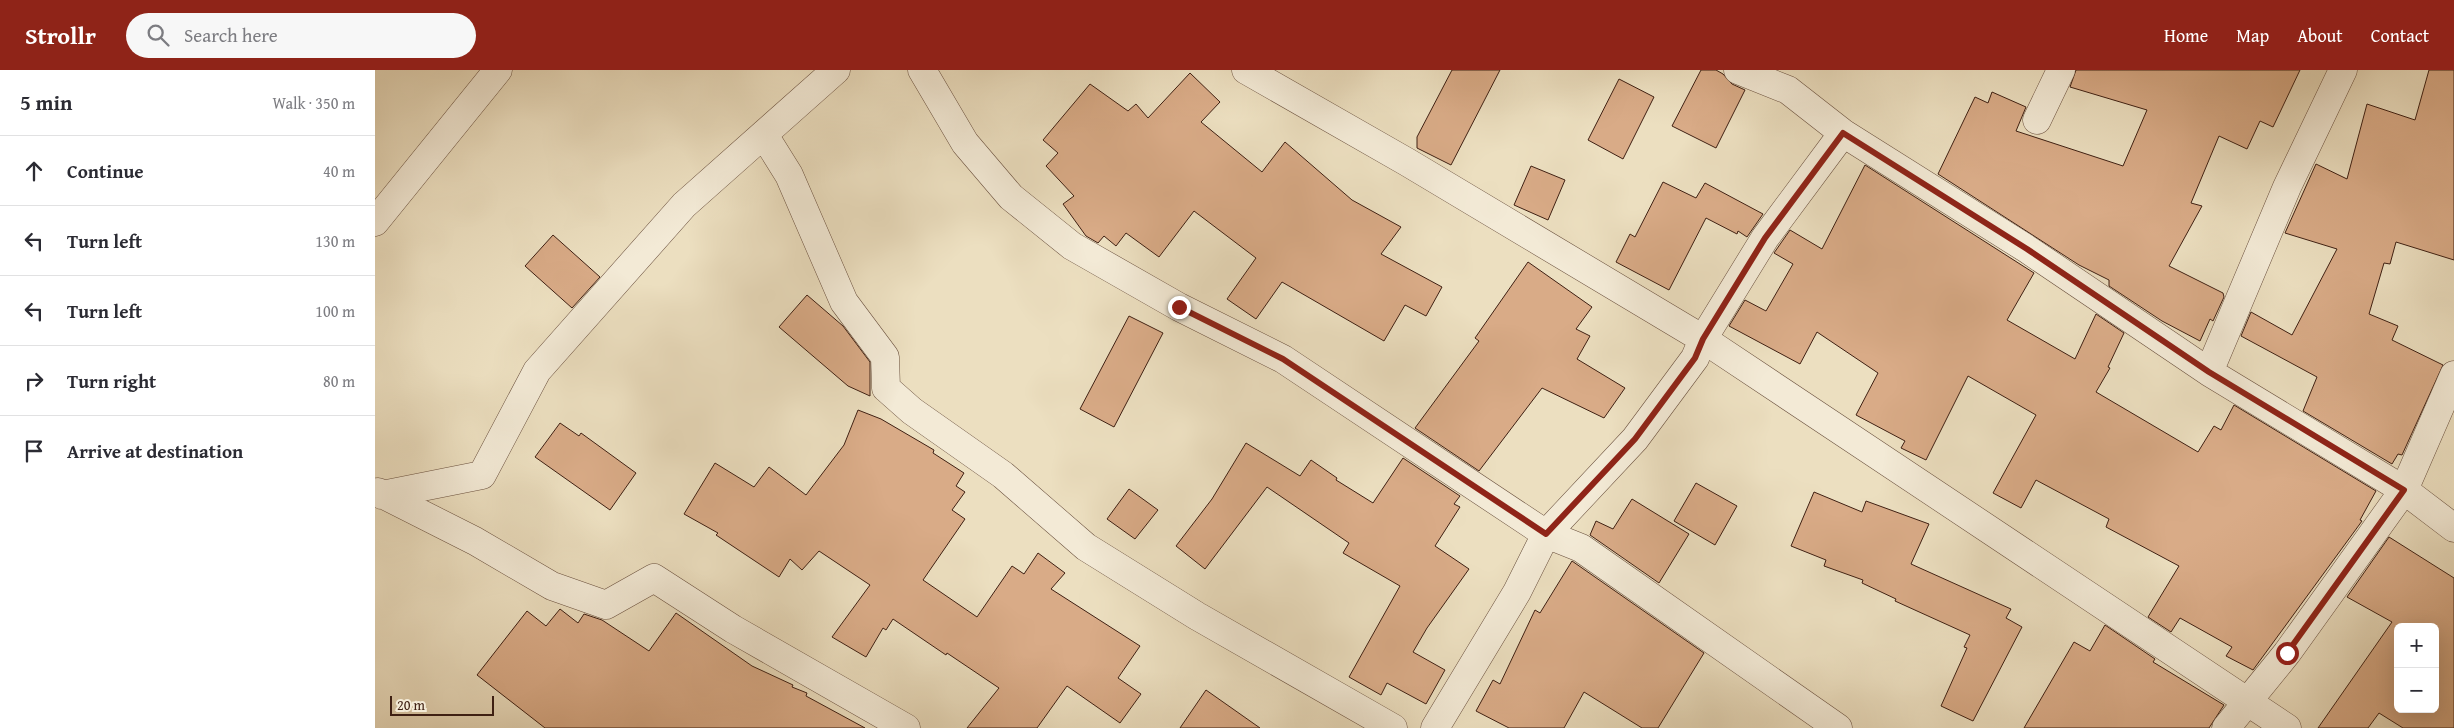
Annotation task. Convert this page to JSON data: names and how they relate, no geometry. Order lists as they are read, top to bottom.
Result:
{
  "scale_bar": "20 m",
  "page": {
    "header": "Strollr",
    "search": "Search here",
    "nav": [
      "Home",
      "Map",
      "About",
      "Contact"
    ],
    "heading": ["5 min", "Walk · 350 m"],
    "list": [
      ["Continue", "40 m"],
      ["Turn left", "130 m"],
      ["Turn left", "100 m"],
      ["Turn right", "80 m"],
      "Arrive at destination"
    ],
    "map_buttons": ["+", "−"],
    "scale": "20 m"
  }
}
